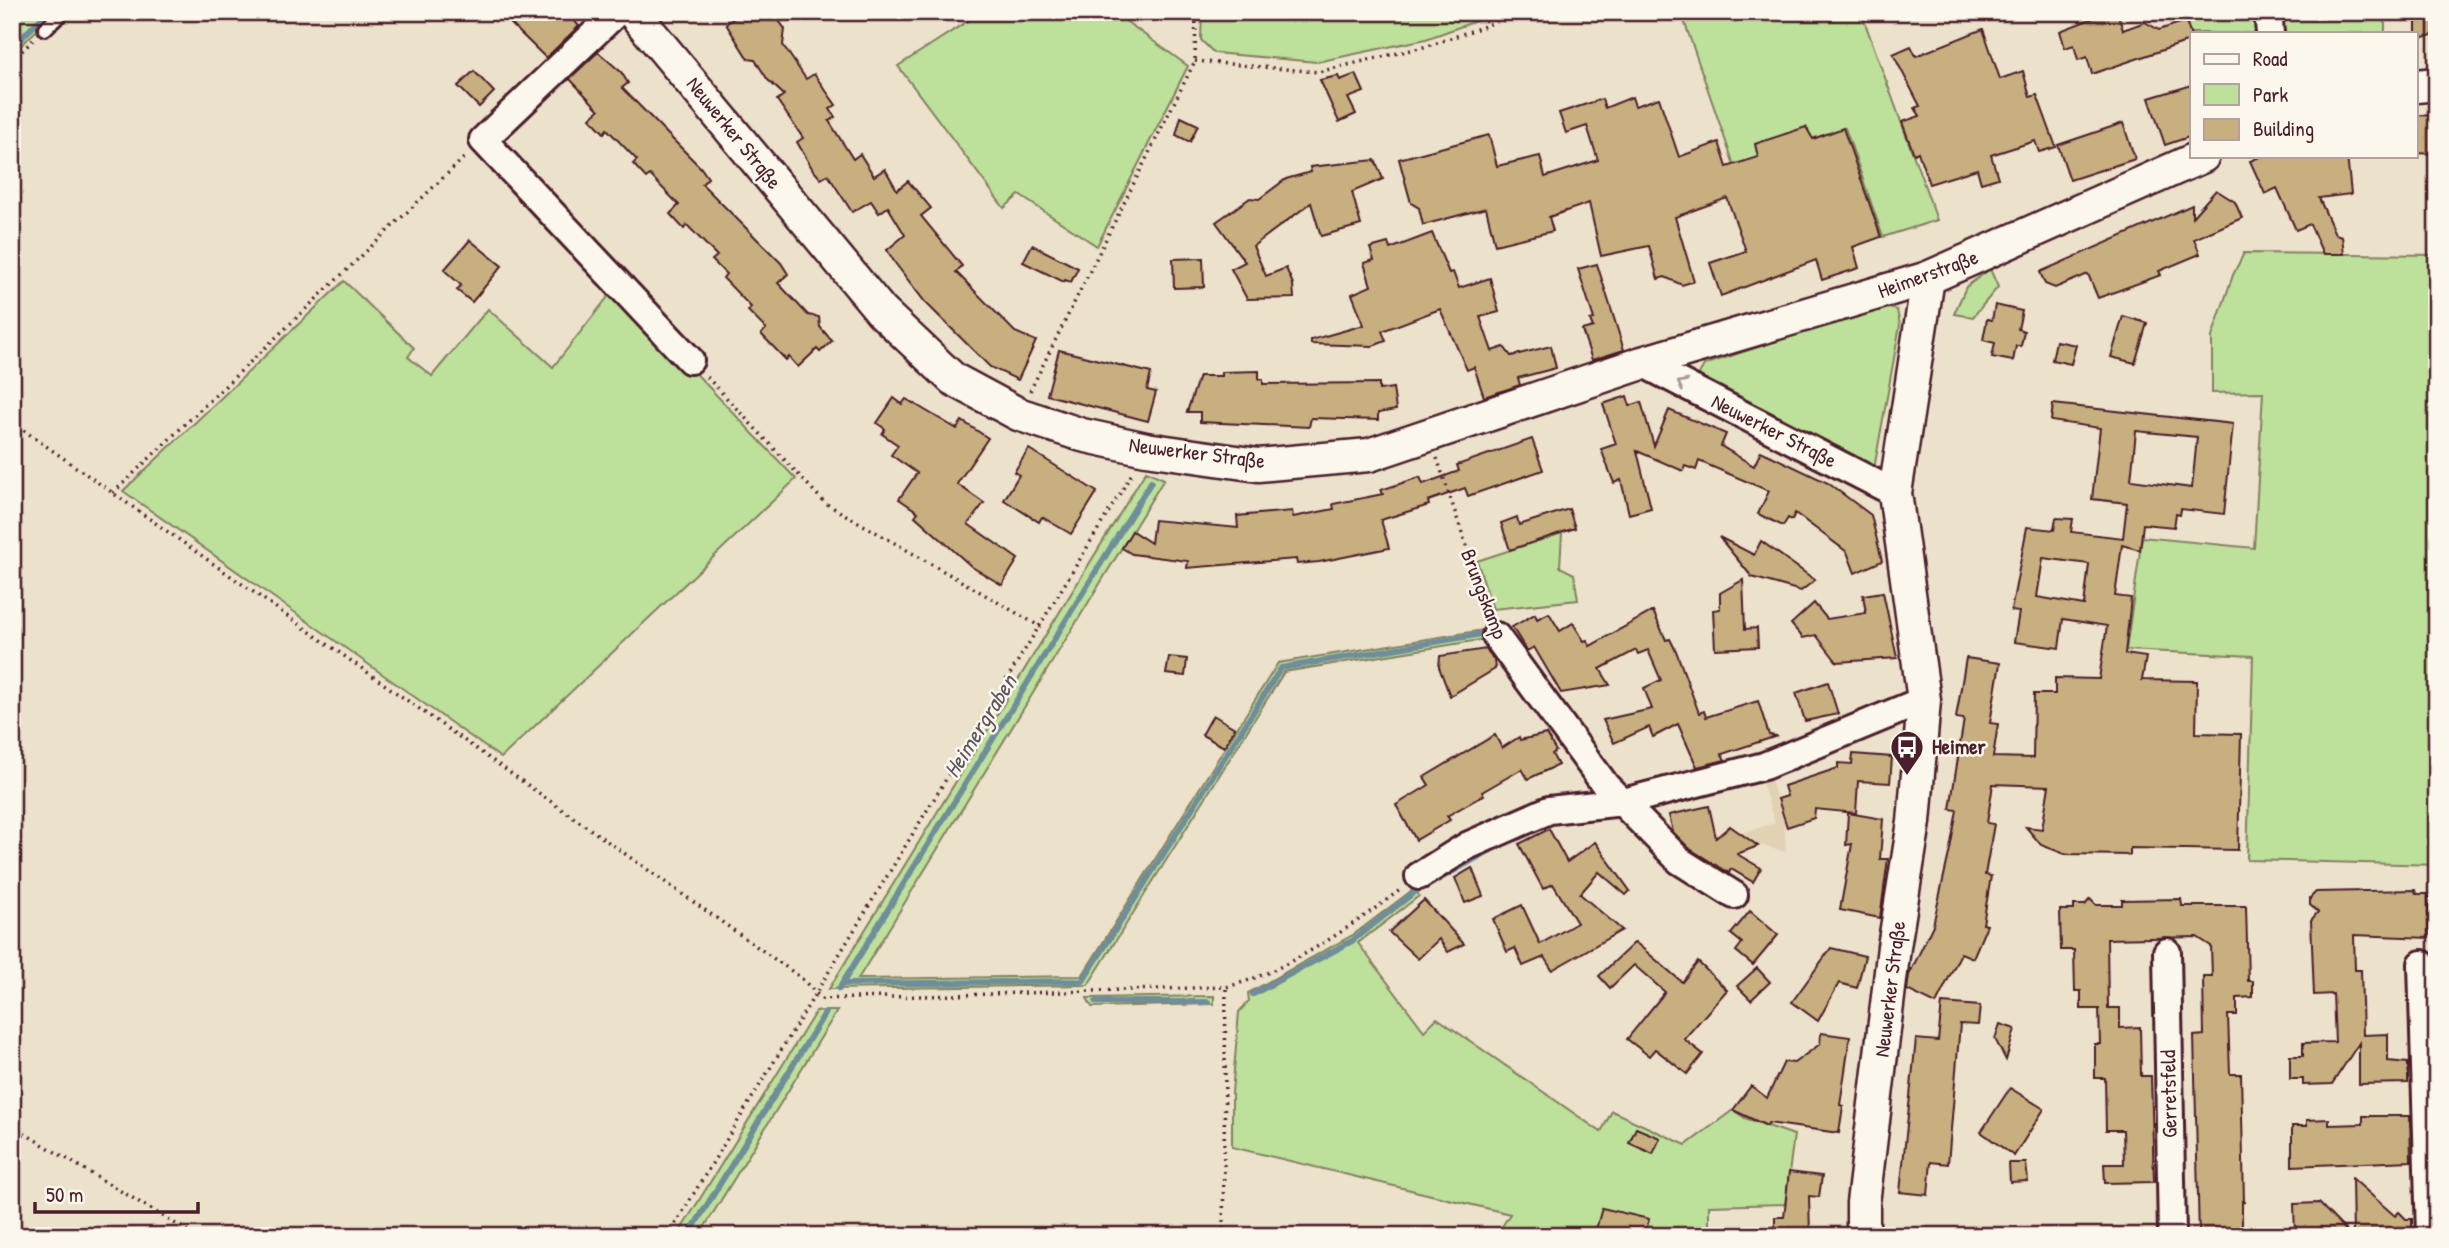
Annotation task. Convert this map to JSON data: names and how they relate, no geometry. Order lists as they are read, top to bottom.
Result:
{
  "streets": {
    "street": [
      "Neuwerker Straße",
      "Heimerstraße",
      "Brungskamp",
      "Gerretsfeld"
    ]
  },
  "crossings": [
    ["Neuwerker Straße", "Heimerstraße"],
    ["Neuwerker Straße", "Brungskamp"]
  ],
  "water": ["Heimergraben"],
  "places": {
    "bus stop": ["Heimer"]
  },
  "legend": ["Road", "Park", "Building"],
  "scale_bar": "50 m"
}
